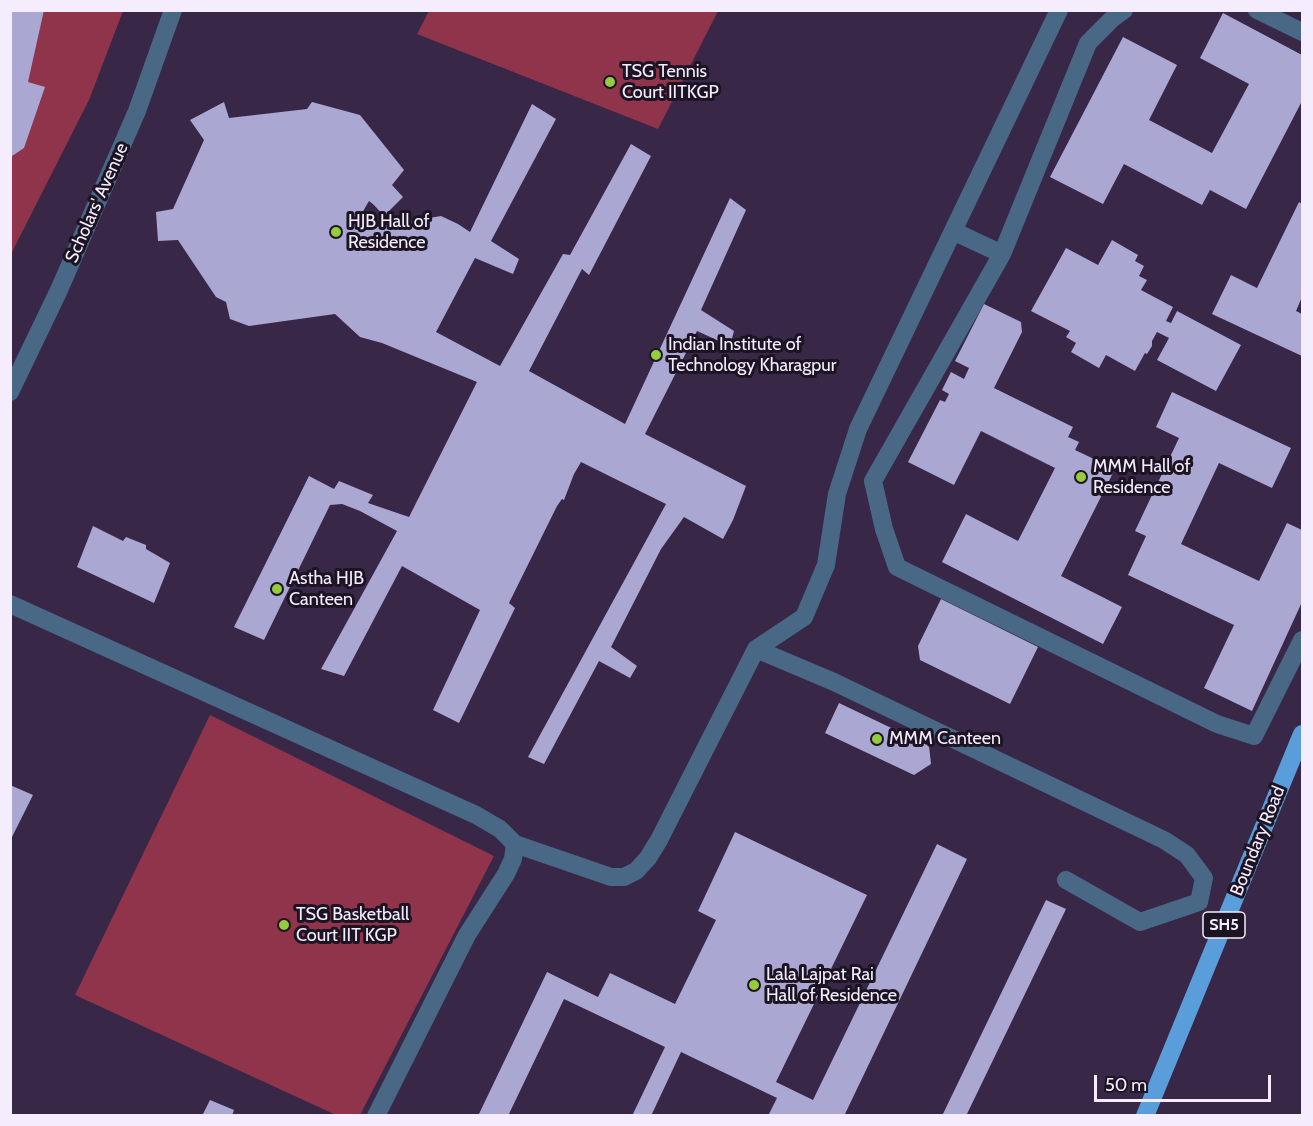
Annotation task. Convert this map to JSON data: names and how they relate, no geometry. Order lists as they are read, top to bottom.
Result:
{
  "streets": {
    "main road": ["Boundary Road", "SH5"],
    "street": ["Scholars' Avenue"]
  },
  "places": [
    "TSG Tennis Court IITKGP",
    "HJB Hall of Residence",
    "Indian Institute of Technology Kharagpur",
    "MMM Hall of Residence",
    "Astha HJB Canteen",
    "MMM Canteen",
    "TSG Basketball Court IIT KGP",
    "Lala Lajpat Rai Hall of Residence"
  ],
  "scale_bar": "50 m"
}
